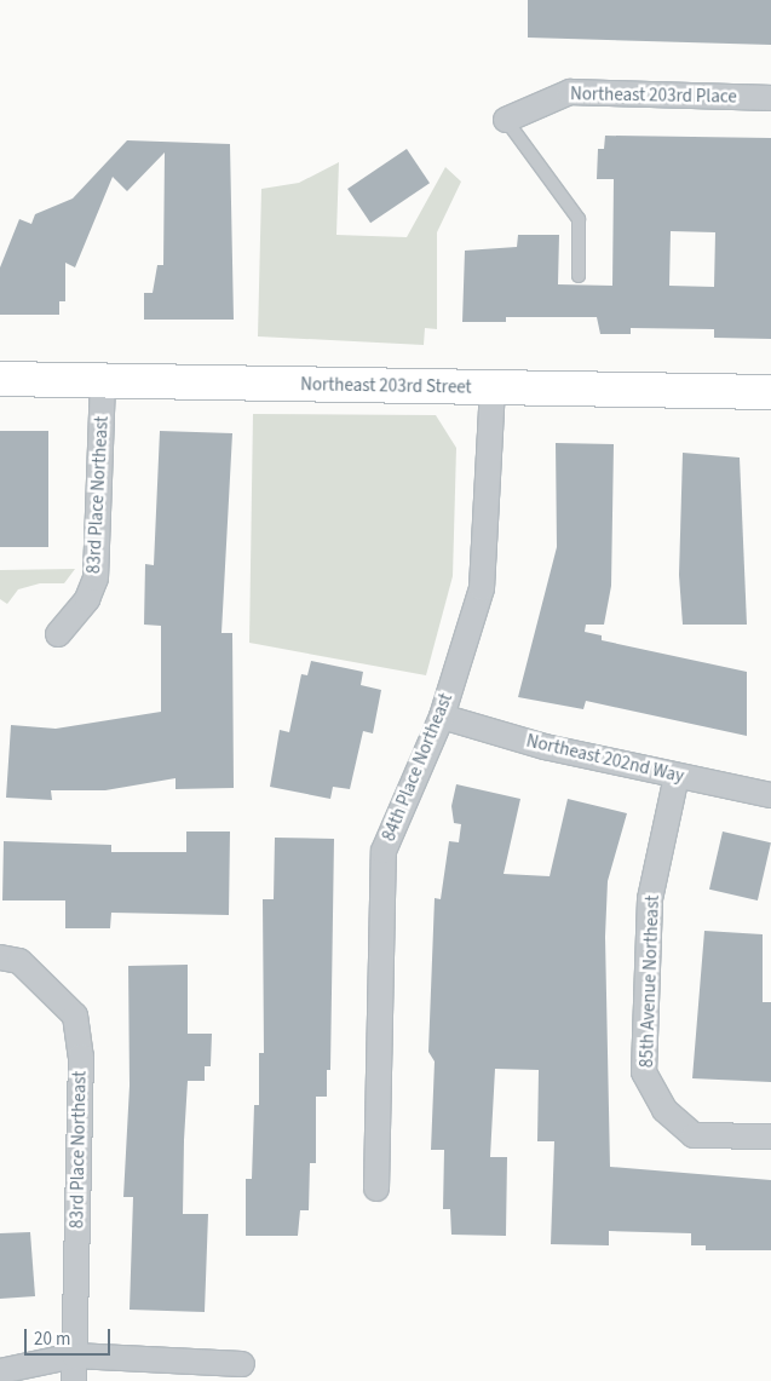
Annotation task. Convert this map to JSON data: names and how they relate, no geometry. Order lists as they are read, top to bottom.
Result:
{
  "streets": {
    "street": [
      "Northeast 203rd Place",
      "Northeast 203rd Street",
      "83rd Place Northeast",
      "Northeast 202nd Way",
      "84th Place Northeast",
      "85th Avenue Northeast"
    ]
  },
  "crossings": [
    ["Northeast 203rd Street", "83rd Place Northeast"],
    ["Northeast 203rd Street", "84th Place Northeast"],
    ["Northeast 202nd Way", "84th Place Northeast"],
    ["Northeast 202nd Way", "85th Avenue Northeast"]
  ],
  "scale_bar": "20 m"
}
